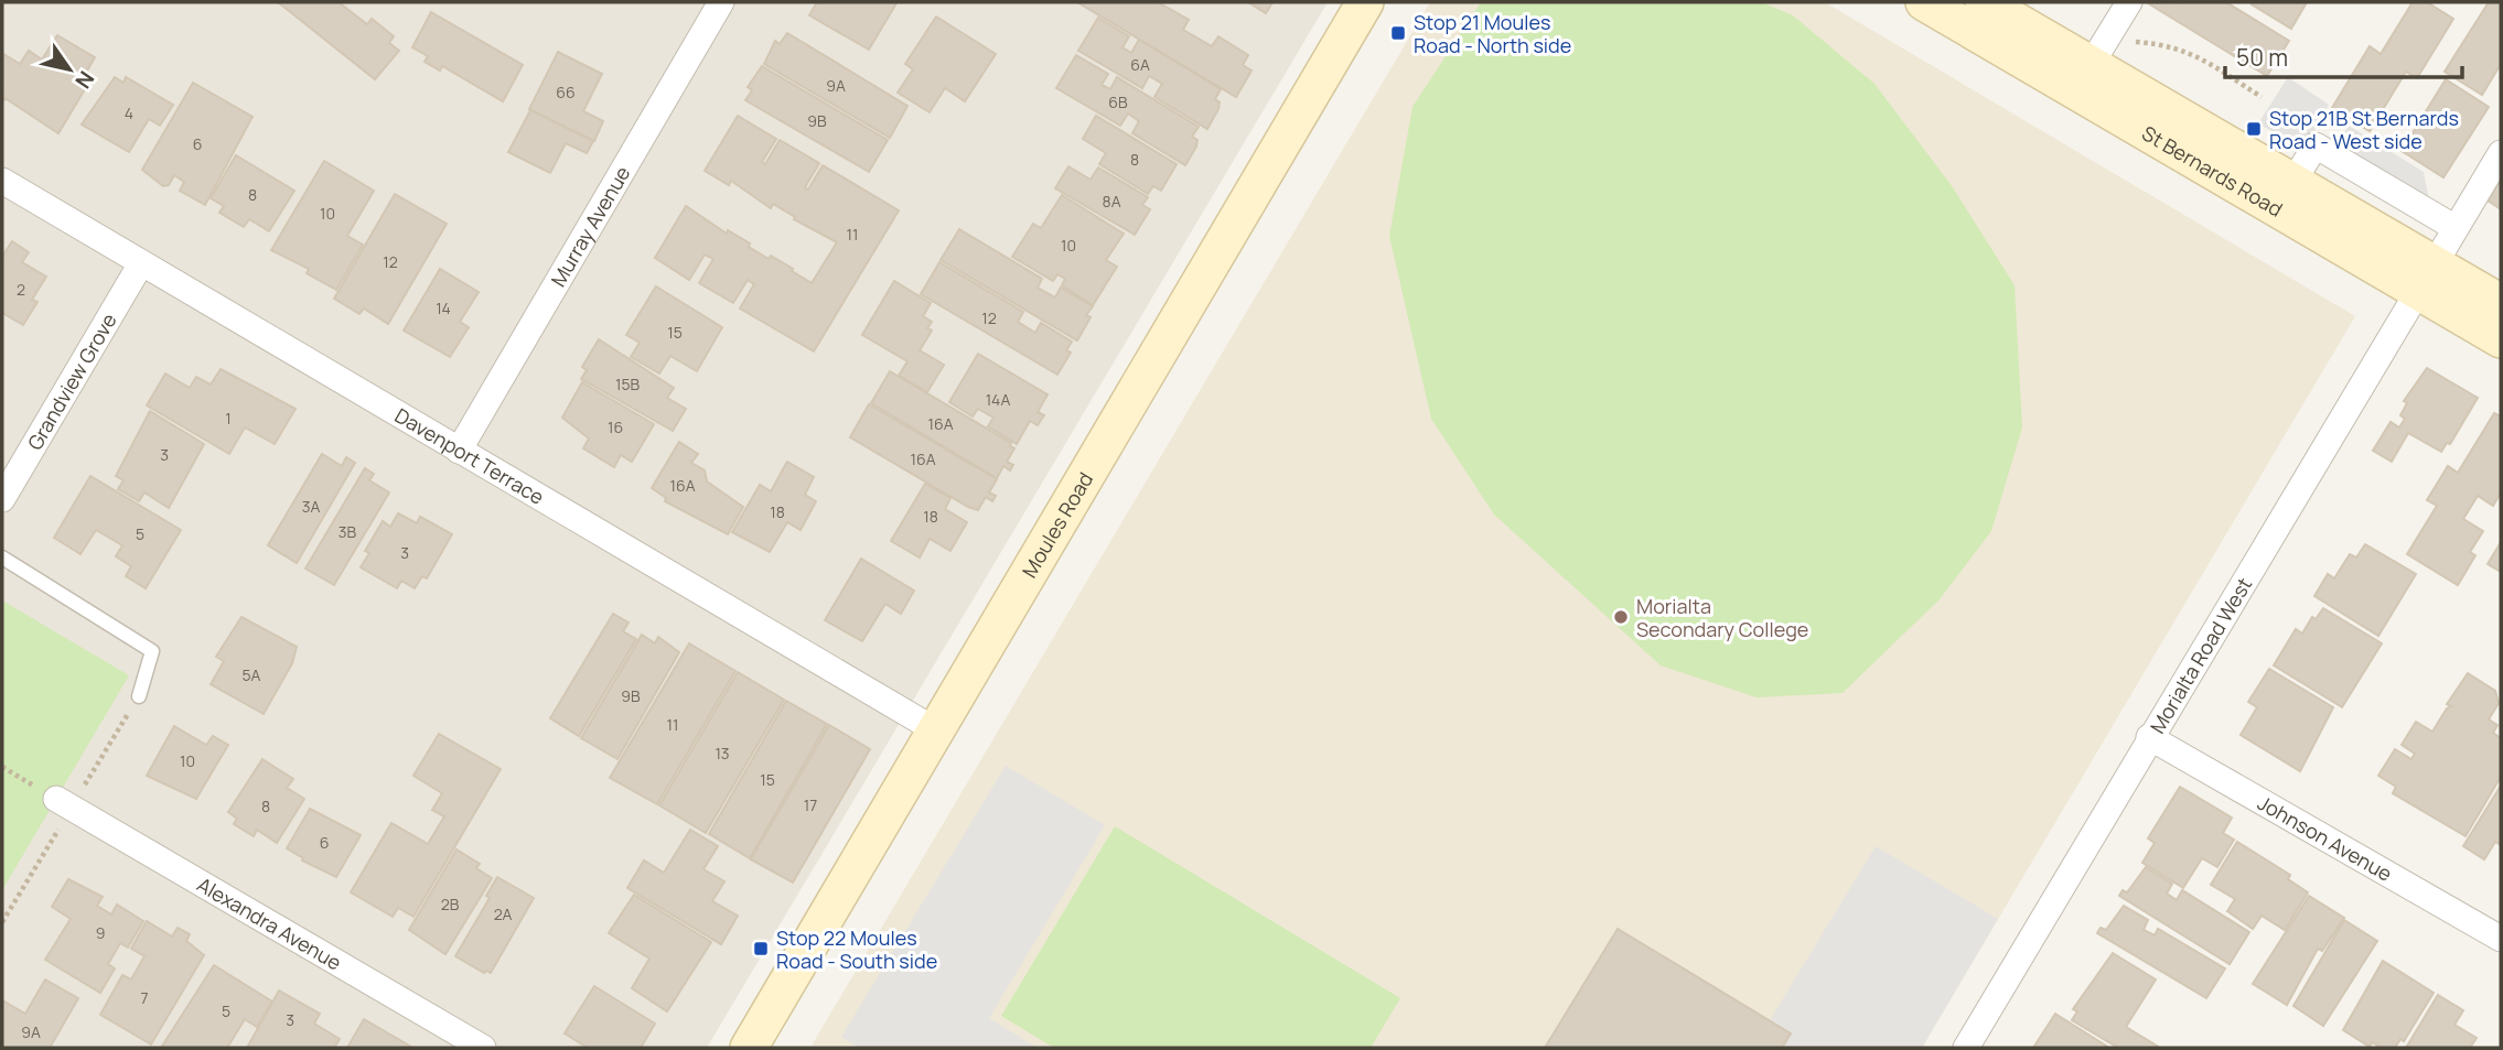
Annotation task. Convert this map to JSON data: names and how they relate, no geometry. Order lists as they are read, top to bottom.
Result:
{
  "streets": {
    "main road": ["St Bernards Road", "Moules Road"],
    "street": [
      "Murray Avenue",
      "Grandview Grove",
      "Davenport Terrace",
      "Morialta Road West",
      "Johnson Avenue",
      "Alexandra Avenue"
    ]
  },
  "crossings": [
    ["St Bernards Road", "Morialta Road West"],
    ["Murray Avenue", "Davenport Terrace"],
    ["Grandview Grove", "Davenport Terrace"],
    ["Davenport Terrace", "Moules Road"],
    ["Morialta Road West", "Johnson Avenue"]
  ],
  "places": {
    "transit": ["Stop 21 Moules Road - North side", "Stop 21B St Bernards Road - West side", "Stop 22 Moules Road - South side"],
    "other": ["Morialta Secondary College"]
  },
  "house_numbers": [
    "6A",
    "9A",
    "66",
    "6B",
    "4",
    "9B",
    "6",
    "8",
    "8",
    "8A",
    "10",
    "11",
    "10",
    "12",
    "2",
    "14",
    "12",
    "15",
    "15B",
    "14A",
    "1",
    "16A",
    "16",
    "3",
    "16A",
    "16A",
    "3A",
    "18",
    "18",
    "3B",
    "5",
    "3",
    "5A",
    "9B",
    "11",
    "13",
    "10",
    "15",
    "17",
    "8",
    "6",
    "2B",
    "2A",
    "9",
    "7",
    "5",
    "3",
    "9A"
  ],
  "scale_bar": "50 m",
  "north": "bottom right"
}
